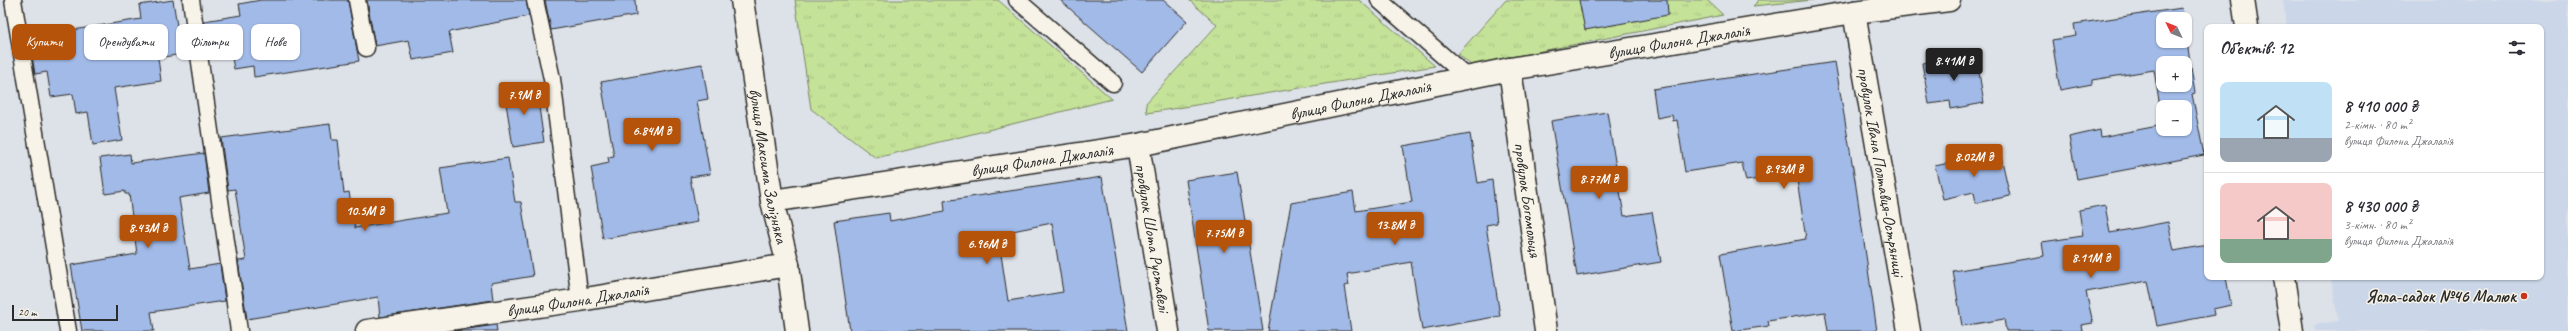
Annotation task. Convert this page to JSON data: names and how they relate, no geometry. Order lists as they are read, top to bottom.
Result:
{
  "streets": {
    "street": [
      "вулиця Филона Джалалія",
      "вулиця Максима Залізняка",
      "провулок Івана Полтавця-Остряниці",
      "провулок Богомольця",
      "провулок Шота Руставелі"
    ]
  },
  "crossings": [
    ["вулиця Филона Джалалія", "вулиця Максима Залізняка"],
    ["вулиця Филона Джалалія", "провулок Івана Полтавця-Остряниці"],
    ["вулиця Филона Джалалія", "провулок Богомольця"],
    ["вулиця Филона Джалалія", "провулок Шота Руставелі"]
  ],
  "places": ["Ясла-садок №46 Малюк"],
  "scale_bar": "20 m",
  "north": "top left",
  "page": {
    "map_buttons": ["+", "−"],
    "chip": [
      "Купити",
      "Орендувати",
      "Фільтри",
      "Нове"
    ],
    "heading": "Об’єктів: 12",
    "price": [
      "8.41M ₴",
      "7.9M ₴",
      "6.84M ₴",
      "8.02M ₴",
      "8.93M ₴",
      "8.77M ₴",
      "10.5M ₴",
      "13.8M ₴",
      "8.43M ₴",
      "7.75M ₴",
      "6.96M ₴",
      "8.11M ₴"
    ],
    "list": [
      {
        "name": "8 410 000 ₴",
        "note": "2-кімн. · 80 m² · вулиця Филона Джалалія"
      },
      {
        "name": "8 430 000 ₴",
        "note": "3-кімн. · 80 m² · вулиця Филона Джалалія"
      }
    ],
    "scale": "20 m"
  }
}
